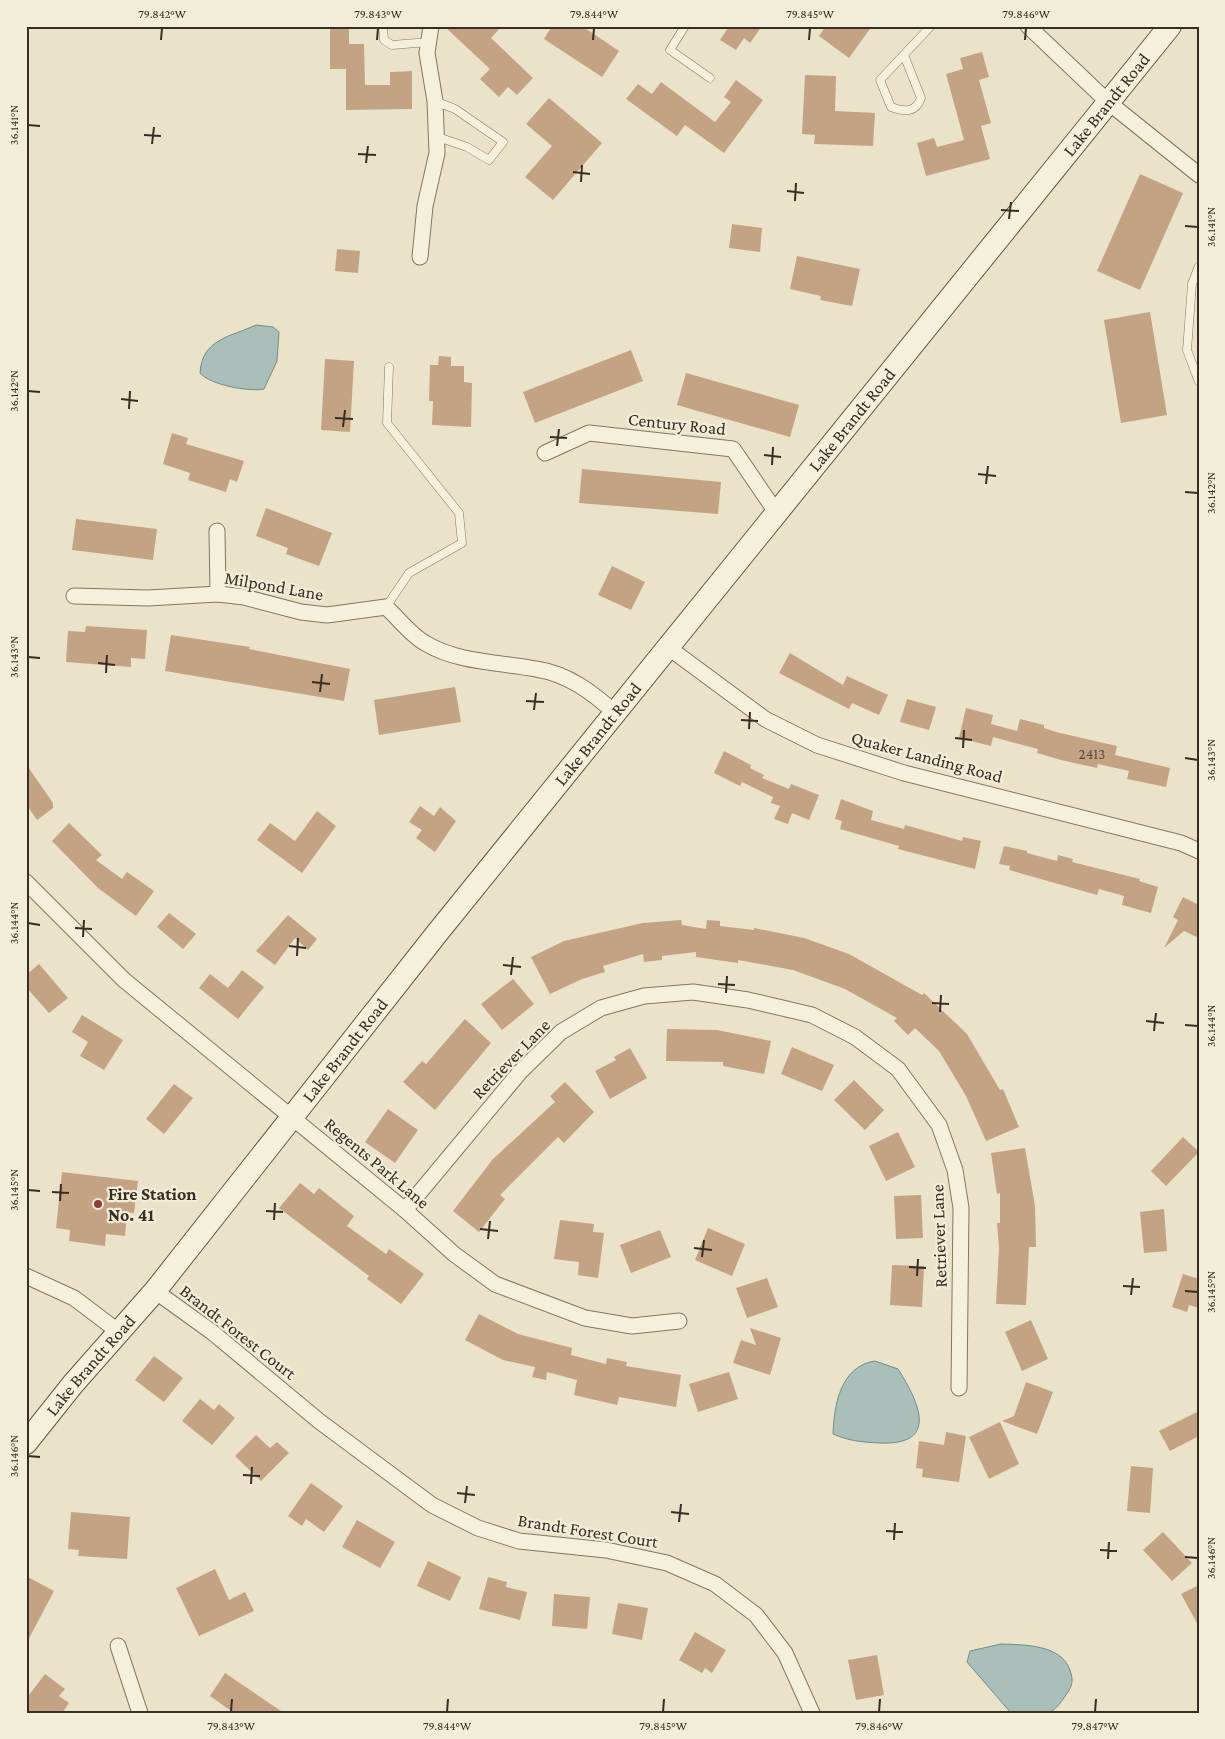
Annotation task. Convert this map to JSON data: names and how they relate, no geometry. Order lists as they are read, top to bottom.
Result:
{
  "streets": {
    "street": [
      "Lake Brandt Road",
      "Century Road",
      "Milpond Lane",
      "Quaker Landing Road",
      "Retriever Lane",
      "Regents Park Lane",
      "Brandt Forest Court"
    ]
  },
  "crossings": [
    ["Lake Brandt Road", "Century Road"],
    ["Lake Brandt Road", "Quaker Landing Road"],
    ["Lake Brandt Road", "Regents Park Lane"],
    ["Lake Brandt Road", "Brandt Forest Court"],
    ["Retriever Lane", "Regents Park Lane"]
  ],
  "places": ["Fire Station No. 41"],
  "house_numbers": ["2413"],
  "coordinates": [
    "79.842°W",
    "79.843°W",
    "79.844°W",
    "79.845°W",
    "79.846°W",
    "36.141°N",
    "36.142°N",
    "36.143°N",
    "36.144°N",
    "36.145°N",
    "36.146°N",
    "79.847°W"
  ]
}
